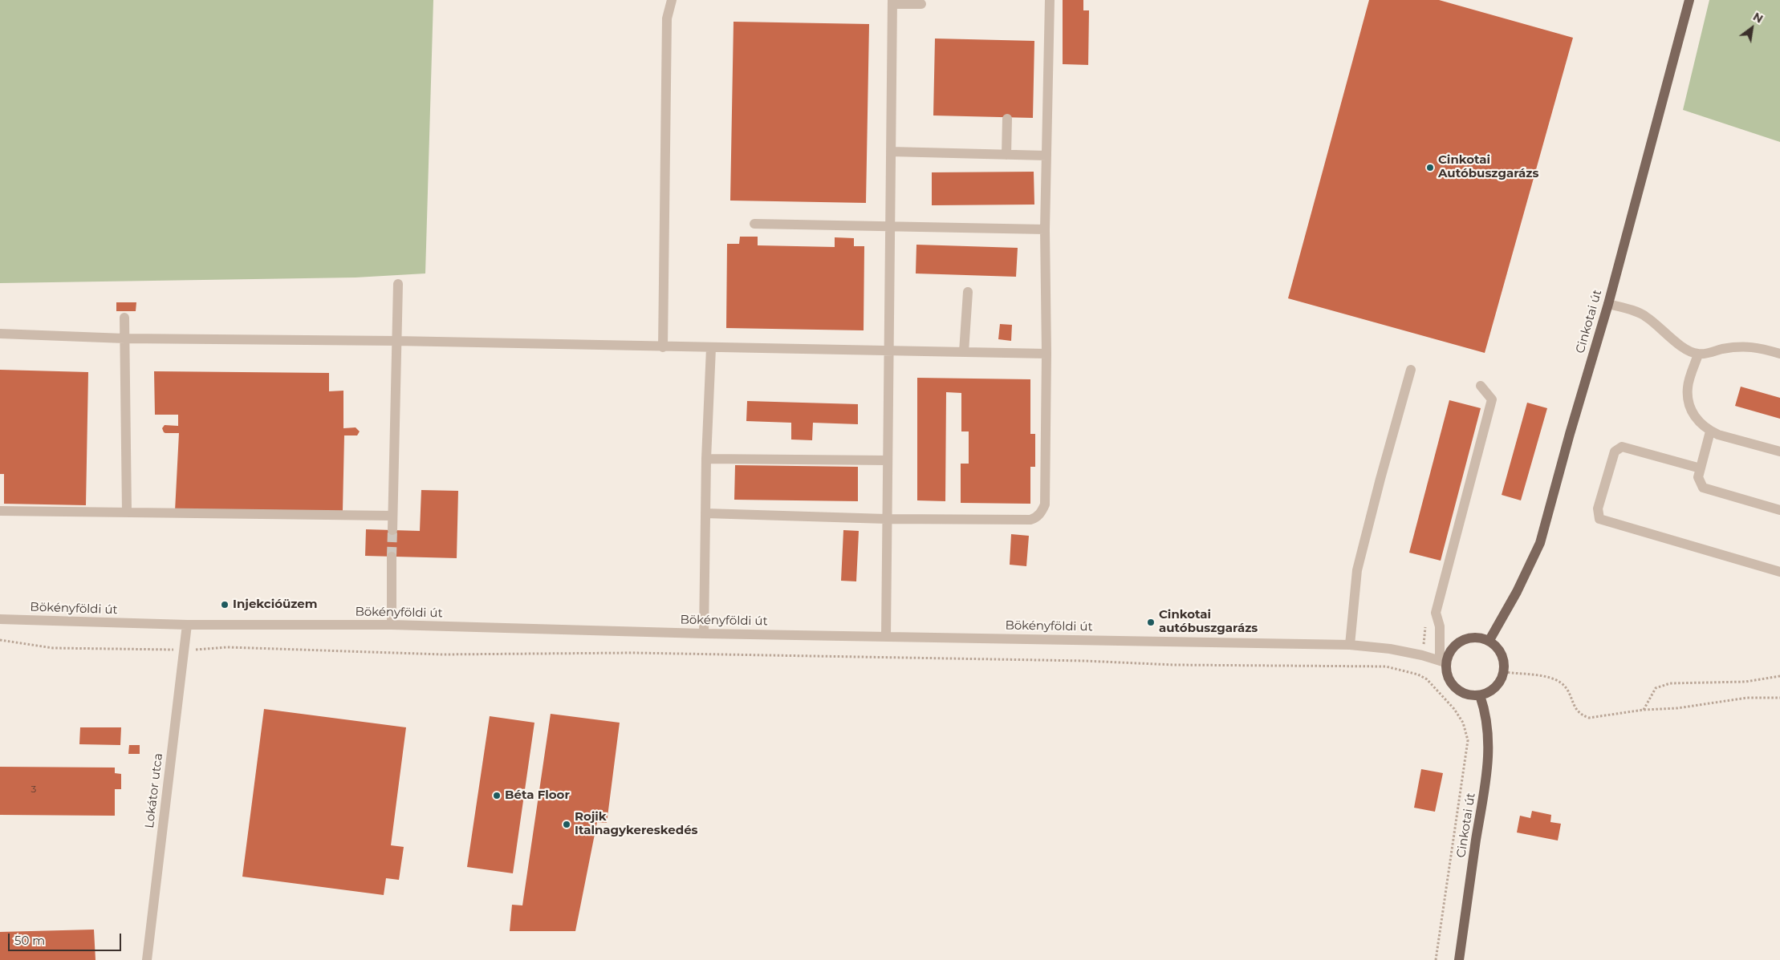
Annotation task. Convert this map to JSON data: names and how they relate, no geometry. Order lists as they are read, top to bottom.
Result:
{
  "streets": {
    "main road": ["Cinkotai út"],
    "street": ["Bökényföldi út", "Lokátor utca"]
  },
  "crossings": [
    ["Cinkotai út", "Bökényföldi út"],
    ["Bökényföldi út", "Lokátor utca"]
  ],
  "places": [
    "Cinkotai Autóbuszgarázs",
    "Injekcióüzem",
    "Cinkotai autóbuszgarázs",
    "Béta Floor",
    "Rojik Italnagykereskedés"
  ],
  "house_numbers": ["3"],
  "scale_bar": "50 m",
  "north": "top right"
}
